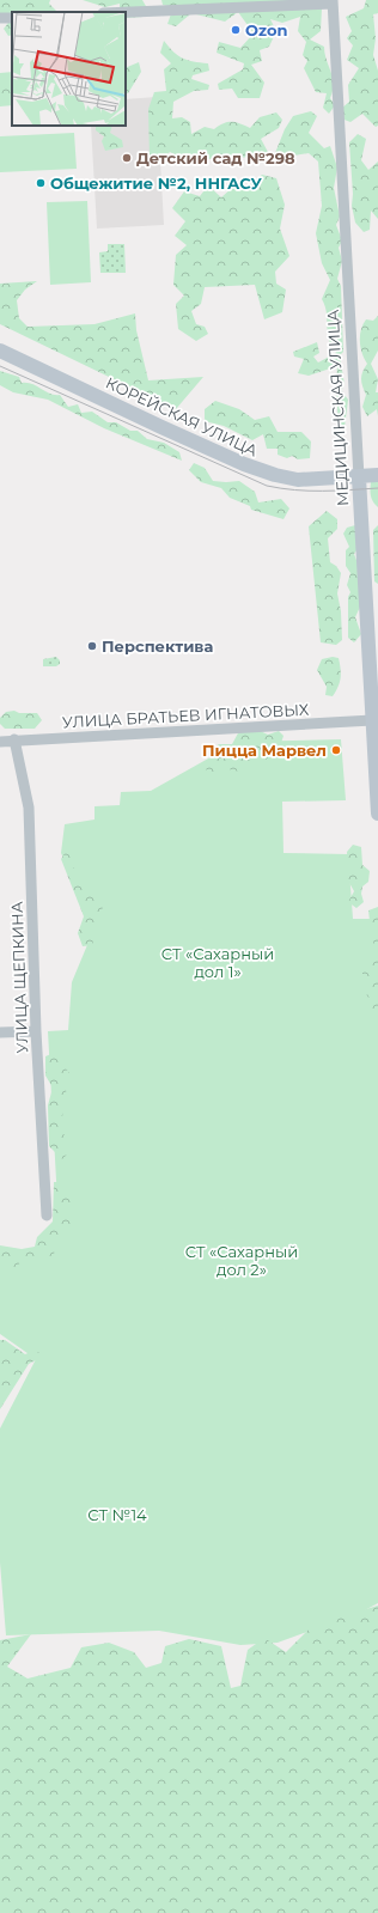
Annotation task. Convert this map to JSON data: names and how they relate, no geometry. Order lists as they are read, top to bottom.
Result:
{
  "streets": {
    "street": [
      "МЕДИЦИНСКАЯ УЛИЦА",
      "КОРЕЙСКАЯ УЛИЦА",
      "УЛИЦА БРАТЬЕВ ИГНАТОВЫХ",
      "УЛИЦА ЩЕПКИНА"
    ]
  },
  "crossings": [
    ["МЕДИЦИНСКАЯ УЛИЦА", "КОРЕЙСКАЯ УЛИЦА"],
    ["МЕДИЦИНСКАЯ УЛИЦА", "УЛИЦА БРАТЬЕВ ИГНАТОВЫХ"],
    ["УЛИЦА БРАТЬЕВ ИГНАТОВЫХ", "УЛИЦА ЩЕПКИНА"]
  ],
  "parks": ["СТ «Сахарный дол 1»", "СТ «Сахарный дол 2»", "СТ №14"],
  "places": [
    "Ozon",
    "Детский сад №298",
    "Общежитие №2, ННГАСУ",
    "Перспектива",
    "Пицца Марвел"
  ]
}
